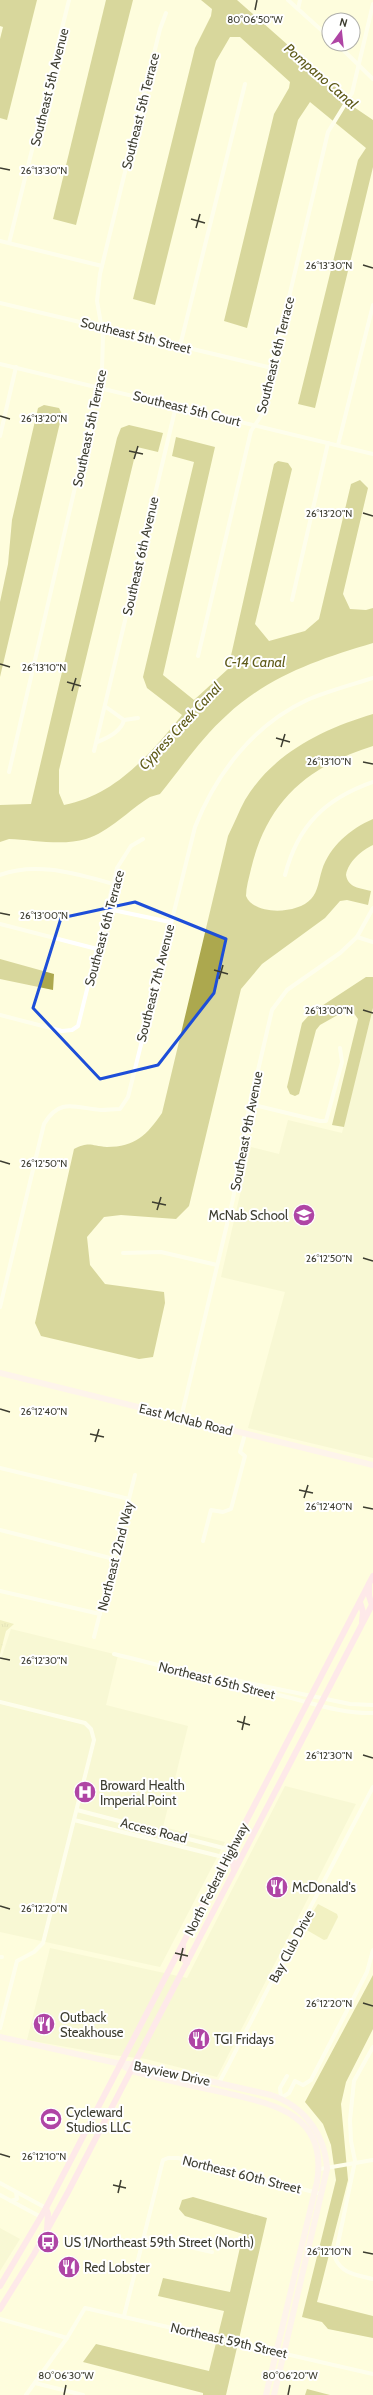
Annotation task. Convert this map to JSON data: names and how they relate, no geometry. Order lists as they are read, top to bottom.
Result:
{
  "streets": {
    "main road": ["North Federal Highway"],
    "street": [
      "Southeast 5th Avenue",
      "Southeast 5th Terrace",
      "Southeast 5th Street",
      "Southeast 6th Terrace",
      "Southeast 5th Court",
      "Southeast 6th Avenue",
      "Southeast 7th Avenue",
      "Southeast 9th Avenue",
      "East McNab Road",
      "Northeast 22nd Way",
      "Northeast 65th Street",
      "Access Road",
      "Bay Club Drive",
      "Bayview Drive",
      "Northeast 60th Street",
      "Northeast 59th Street"
    ]
  },
  "crossings": [
    ["Southeast 5th Terrace", "Southeast 5th Street"],
    ["Southeast 5th Terrace", "Southeast 5th Court"],
    ["Southeast 5th Street", "Southeast 6th Terrace"],
    ["Southeast 6th Terrace", "Southeast 5th Court"],
    ["Southeast 5th Court", "Southeast 6th Avenue"],
    ["Southeast 9th Avenue", "East McNab Road"],
    ["Northeast 65th Street", "North Federal Highway"],
    ["Access Road", "North Federal Highway"],
    ["North Federal Highway", "Bayview Drive"],
    ["Bay Club Drive", "Bayview Drive"],
    ["Bayview Drive", "Northeast 60th Street"],
    ["Bayview Drive", "Northeast 59th Street"]
  ],
  "water": ["Pompano Canal", "C-14 Canal", "Cypress Creek Canal"],
  "places": {
    "school or university": ["McNab School"],
    "hospital": ["Broward Health Imperial Point"],
    "restaurant": [
      "McDonald's",
      "Outback Steakhouse",
      "TGI Fridays",
      "Red Lobster"
    ],
    "sports": ["Cycleward Studios LLC"],
    "bus stop": ["US 1/Northeast 59th Street (North)"]
  },
  "north": "top",
  "coordinates": [
    "80°06'50\"W",
    "26°13'30\"N",
    "26°13'20\"N",
    "26°13'10\"N",
    "26°13'00\"N",
    "26°12'50\"N",
    "26°12'40\"N",
    "26°12'30\"N",
    "26°12'20\"N",
    "26°12'10\"N",
    "80°06'30\"W",
    "80°06'20\"W"
  ]
}
